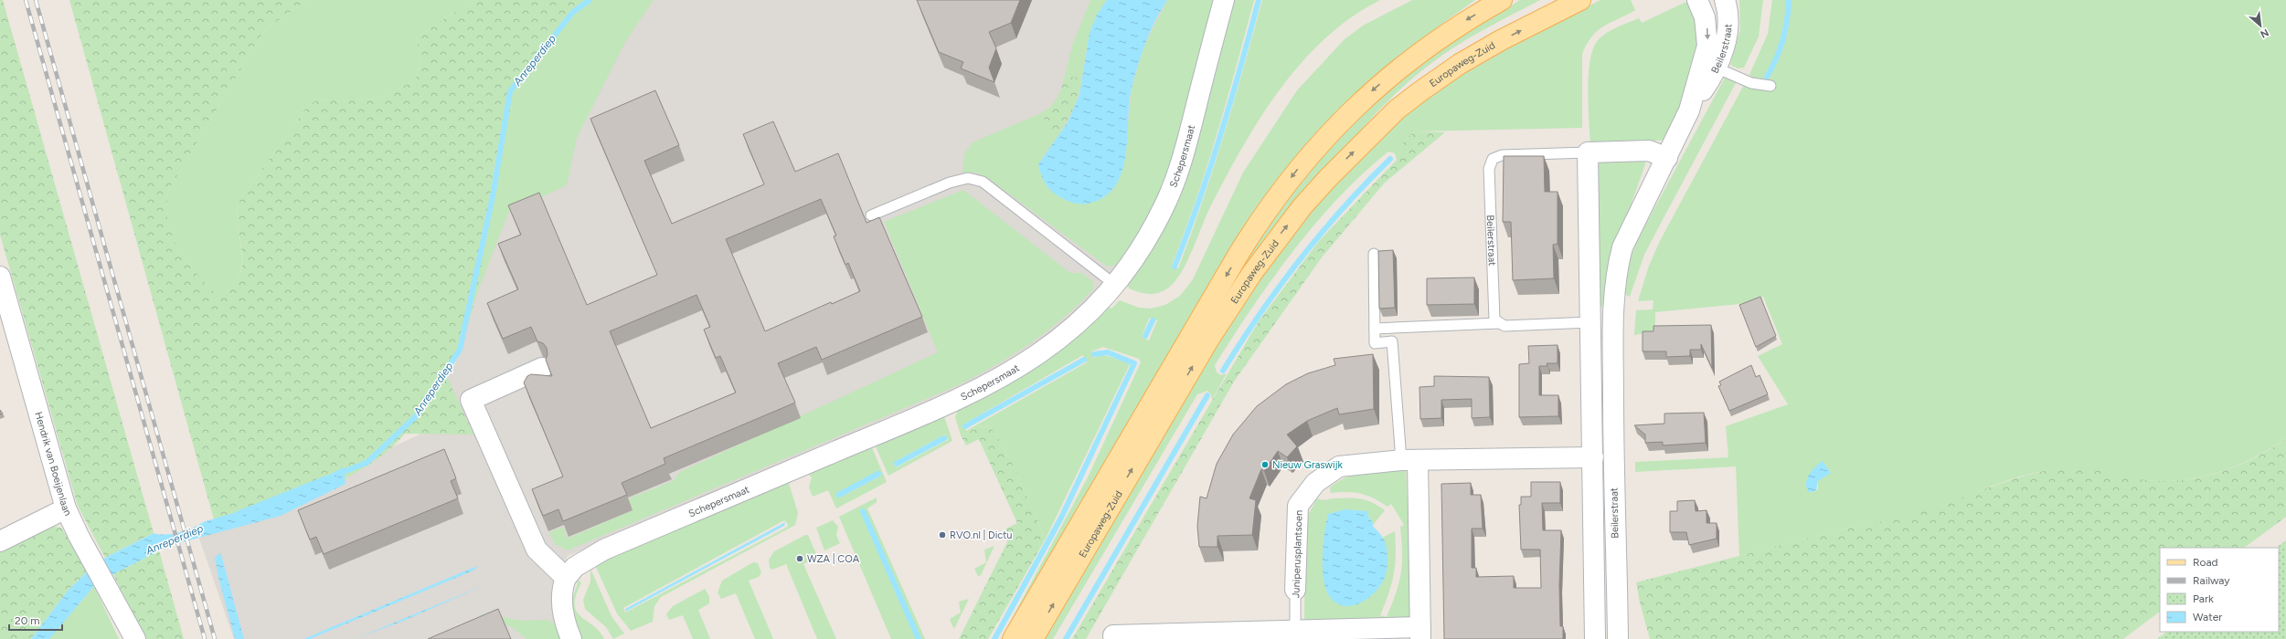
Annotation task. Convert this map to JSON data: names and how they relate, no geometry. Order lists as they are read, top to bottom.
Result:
{
  "streets": {
    "main road": ["Europaweg-Zuid"],
    "street": [
      "Beilerstraat",
      "Schepersmaat",
      "Hendrik van Boeijenlaan",
      "Juniperusplantsoen"
    ]
  },
  "crossings": [
    ["Beilerstraat", "Juniperusplantsoen"]
  ],
  "water": ["Anreperdiep"],
  "places": ["Nieuw Graswijk", "RVO.nl | Dictu", "WZA | COA"],
  "legend": [
    "Road",
    "Railway",
    "Park",
    "Water"
  ],
  "scale_bar": "20 m",
  "north": "bottom right"
}
